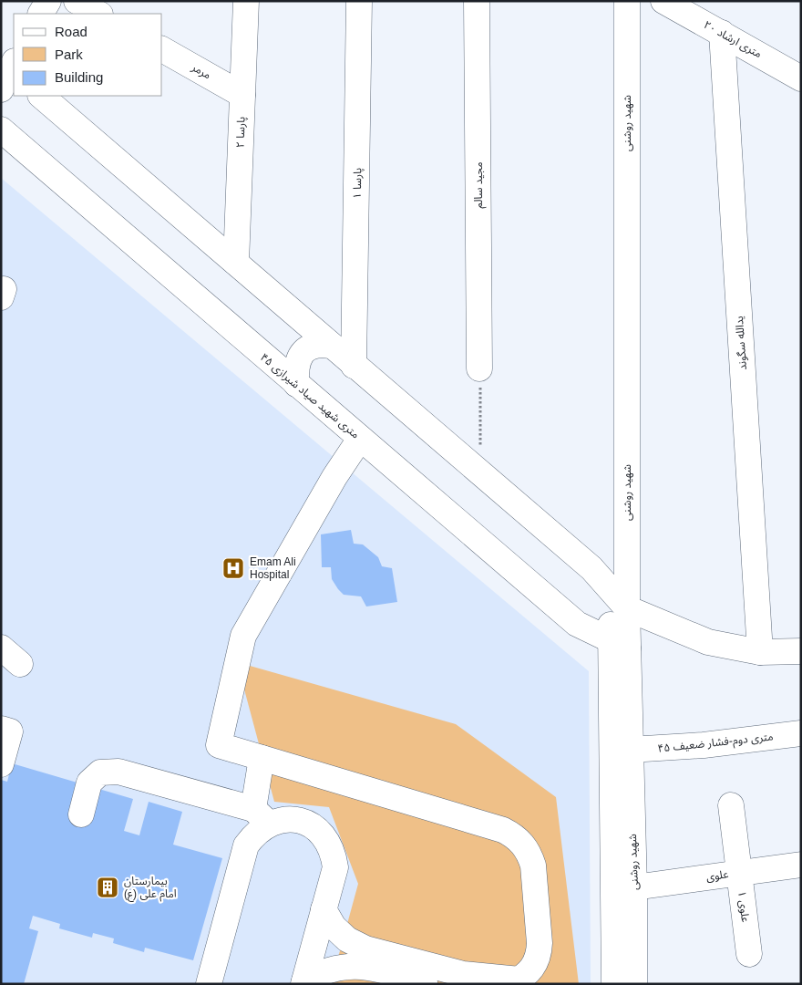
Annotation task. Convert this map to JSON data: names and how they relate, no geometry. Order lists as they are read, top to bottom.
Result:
{
  "streets": {
    "street": [
      "۲۰ متری ارشاد",
      "مرمر",
      "شهید روشنی",
      "پارسا ۲",
      "پارسا ۱",
      "مجید سالم",
      "یدالله سگوند",
      "۴۵ متری شهید صیاد شیرازی",
      "۴۵ متری دوم-فشار ضعیف",
      "علوی",
      "علوی ۱"
    ]
  },
  "crossings": [
    ["۲۰ متری ارشاد", "یدالله سگوند"],
    ["مرمر", "پارسا ۲"],
    ["شهید روشنی", "۴۵ متری شهید صیاد شیرازی"],
    ["شهید روشنی", "۴۵ متری دوم-فشار ضعیف"],
    ["شهید روشنی", "علوی"],
    ["علوی", "علوی ۱"]
  ],
  "places": {
    "hospital": ["Emam Ali Hospital"],
    "building": ["بیمارستان امام علی (ع)"]
  },
  "legend": ["Road", "Park", "Building"]
}
